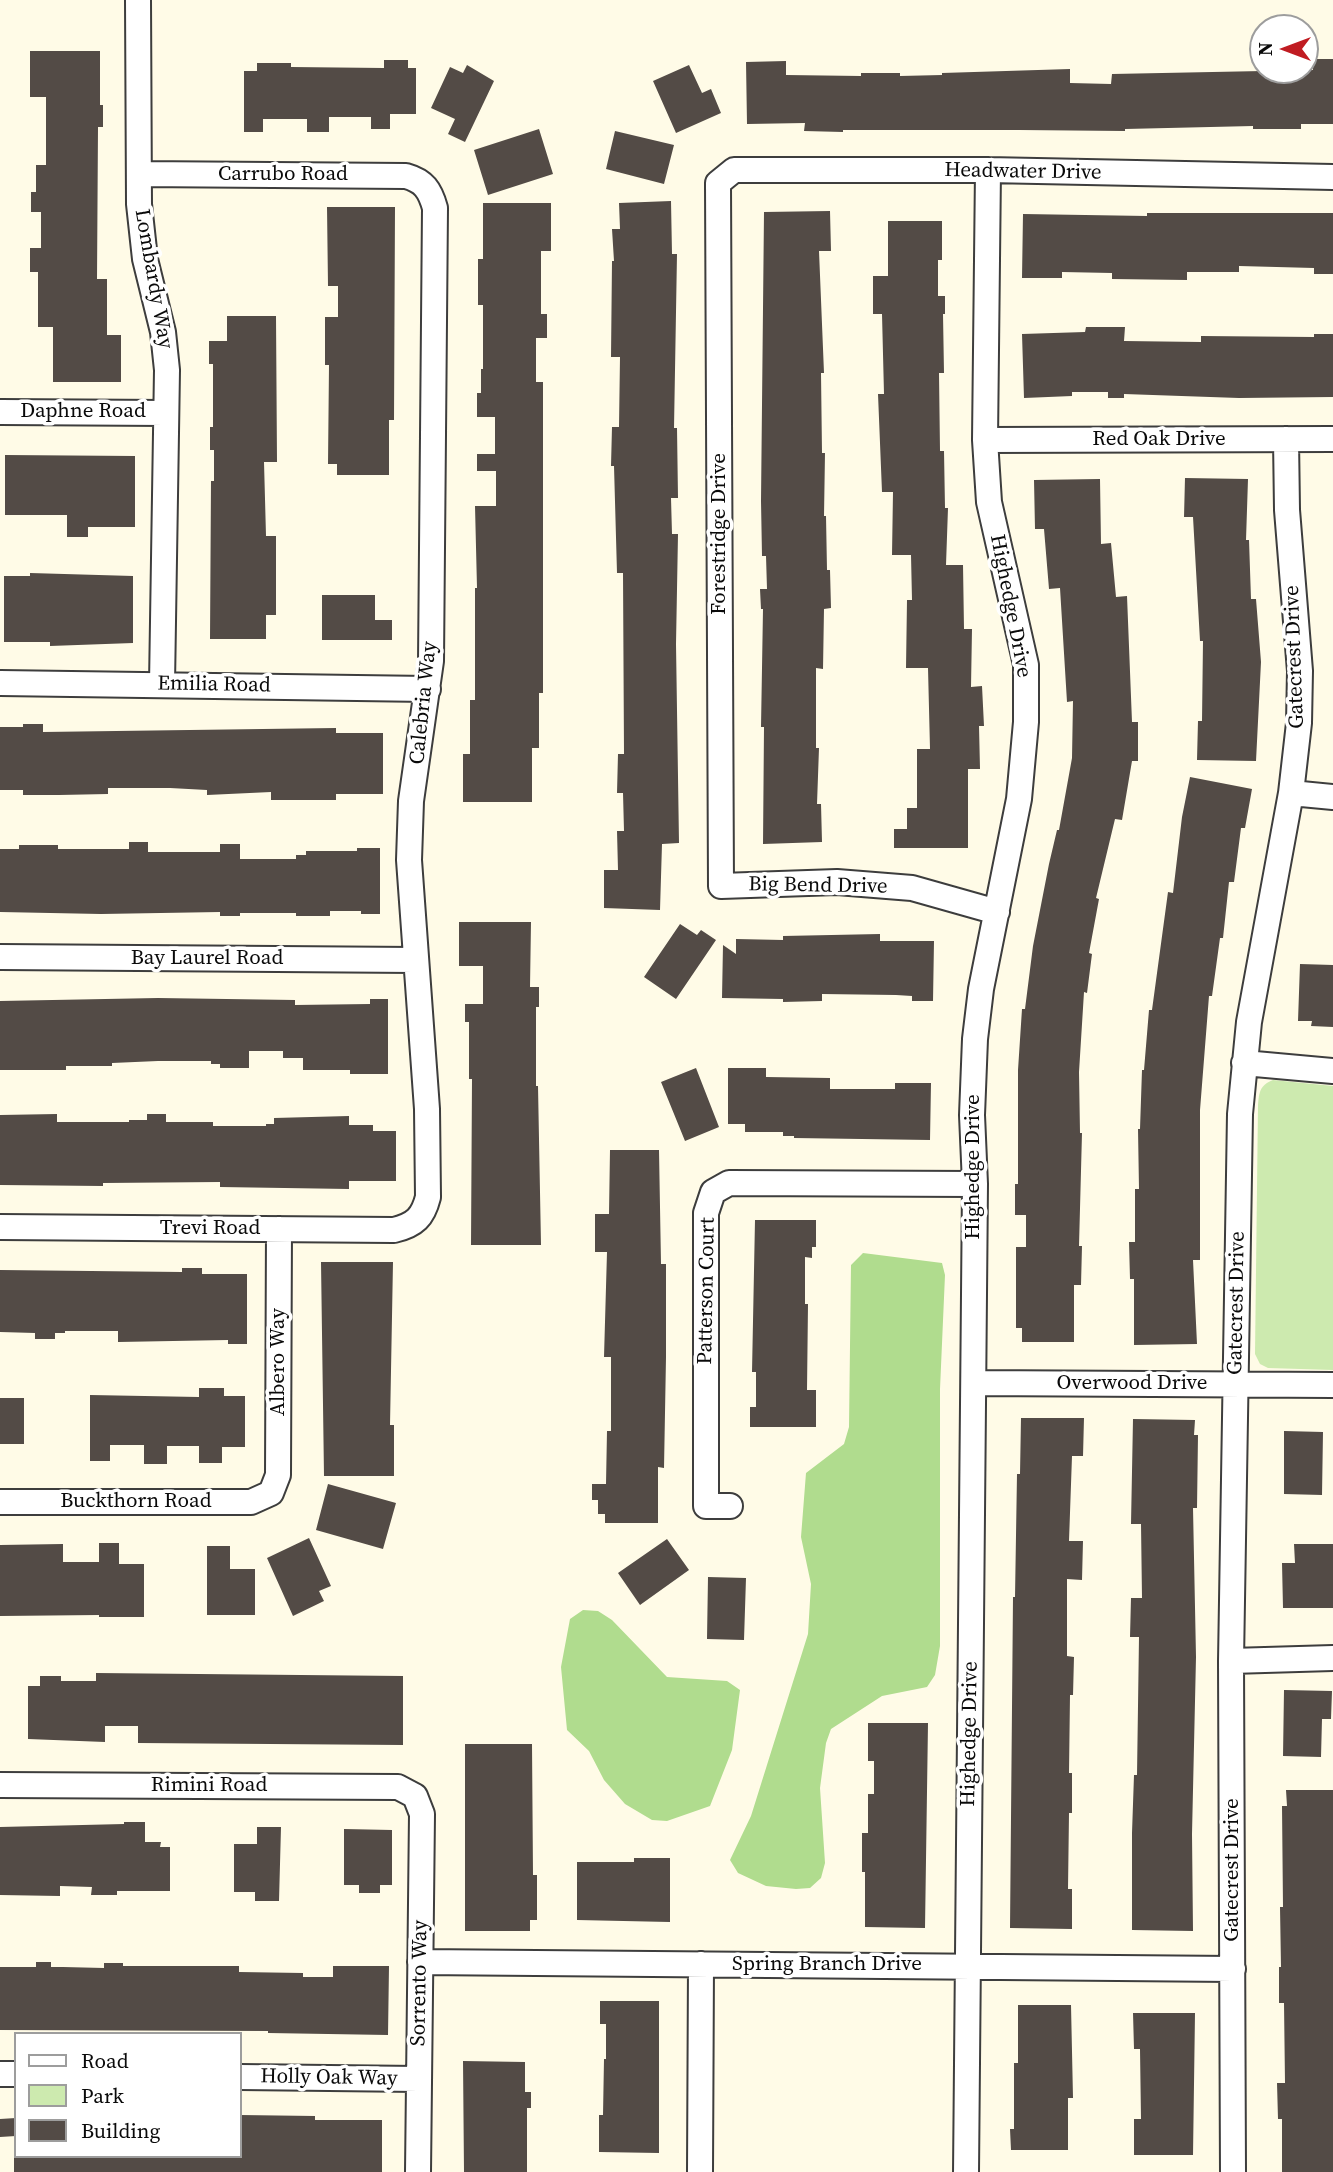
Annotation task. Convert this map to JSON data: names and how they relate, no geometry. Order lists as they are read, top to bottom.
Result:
{
  "streets": {
    "street": [
      "Headwater Drive",
      "Carrubo Road",
      "Lombardy Way",
      "Daphne Road",
      "Red Oak Drive",
      "Forestridge Drive",
      "Highedge Drive",
      "Gatecrest Drive",
      "Emilia Road",
      "Calebria Way",
      "Big Bend Drive",
      "Bay Laurel Road",
      "Trevi Road",
      "Patterson Court",
      "Albero Way",
      "Overwood Drive",
      "Buckthorn Road",
      "Rimini Road",
      "Spring Branch Drive",
      "Sorrento Way",
      "Holly Oak Way"
    ]
  },
  "crossings": [
    ["Headwater Drive", "Forestridge Drive"],
    ["Headwater Drive", "Highedge Drive"],
    ["Carrubo Road", "Lombardy Way"],
    ["Carrubo Road", "Calebria Way"],
    ["Lombardy Way", "Daphne Road"],
    ["Lombardy Way", "Emilia Road"],
    ["Red Oak Drive", "Highedge Drive"],
    ["Red Oak Drive", "Gatecrest Drive"],
    ["Forestridge Drive", "Big Bend Drive"],
    ["Highedge Drive", "Big Bend Drive"],
    ["Highedge Drive", "Patterson Court"],
    ["Highedge Drive", "Overwood Drive"],
    ["Highedge Drive", "Spring Branch Drive"],
    ["Gatecrest Drive", "Overwood Drive"],
    ["Gatecrest Drive", "Spring Branch Drive"],
    ["Emilia Road", "Calebria Way"],
    ["Calebria Way", "Bay Laurel Road"],
    ["Calebria Way", "Trevi Road"],
    ["Trevi Road", "Albero Way"],
    ["Albero Way", "Buckthorn Road"],
    ["Rimini Road", "Sorrento Way"],
    ["Spring Branch Drive", "Sorrento Way"],
    ["Sorrento Way", "Holly Oak Way"]
  ],
  "legend": ["Road", "Park", "Building"],
  "north": "left"
}
